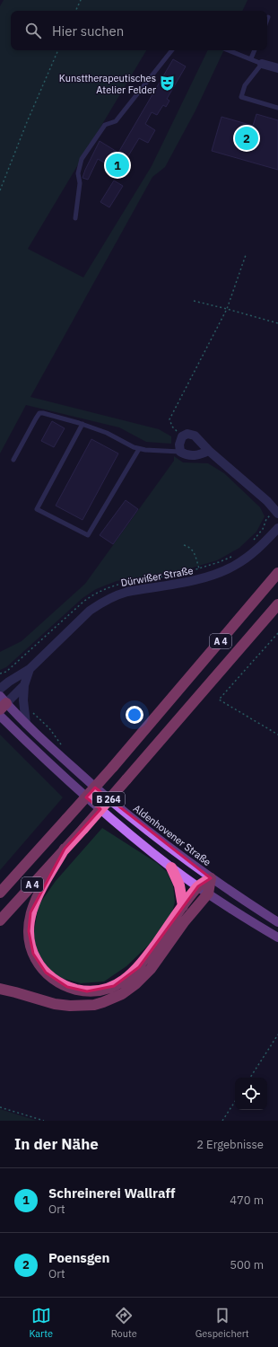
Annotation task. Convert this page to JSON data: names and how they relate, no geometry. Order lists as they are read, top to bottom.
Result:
{
  "streets": {
    "highway": ["A 4"],
    "main road": ["B 264", "Aldenhovener Straße"],
    "street": ["Dürwißer Straße"]
  },
  "crossings": [
    ["Dürwißer Straße", "Aldenhovener Straße"]
  ],
  "places": {
    "theatre": ["Kunsttherapeutisches Atelier Felder"]
  },
  "page": {
    "search": "Hier suchen",
    "pins": ["2", "1"],
    "heading": ["In der Nähe", "2 Ergebnisse"],
    "list": [
      {
        "mark": "1",
        "name": "Schreinerei Wallraff",
        "note": "Ort",
        "value": "470 m"
      },
      {
        "mark": "2",
        "name": "Poensgen",
        "note": "Ort",
        "value": "500 m"
      }
    ],
    "nav": ["Karte", "Route", "Gespeichert"]
  }
}
